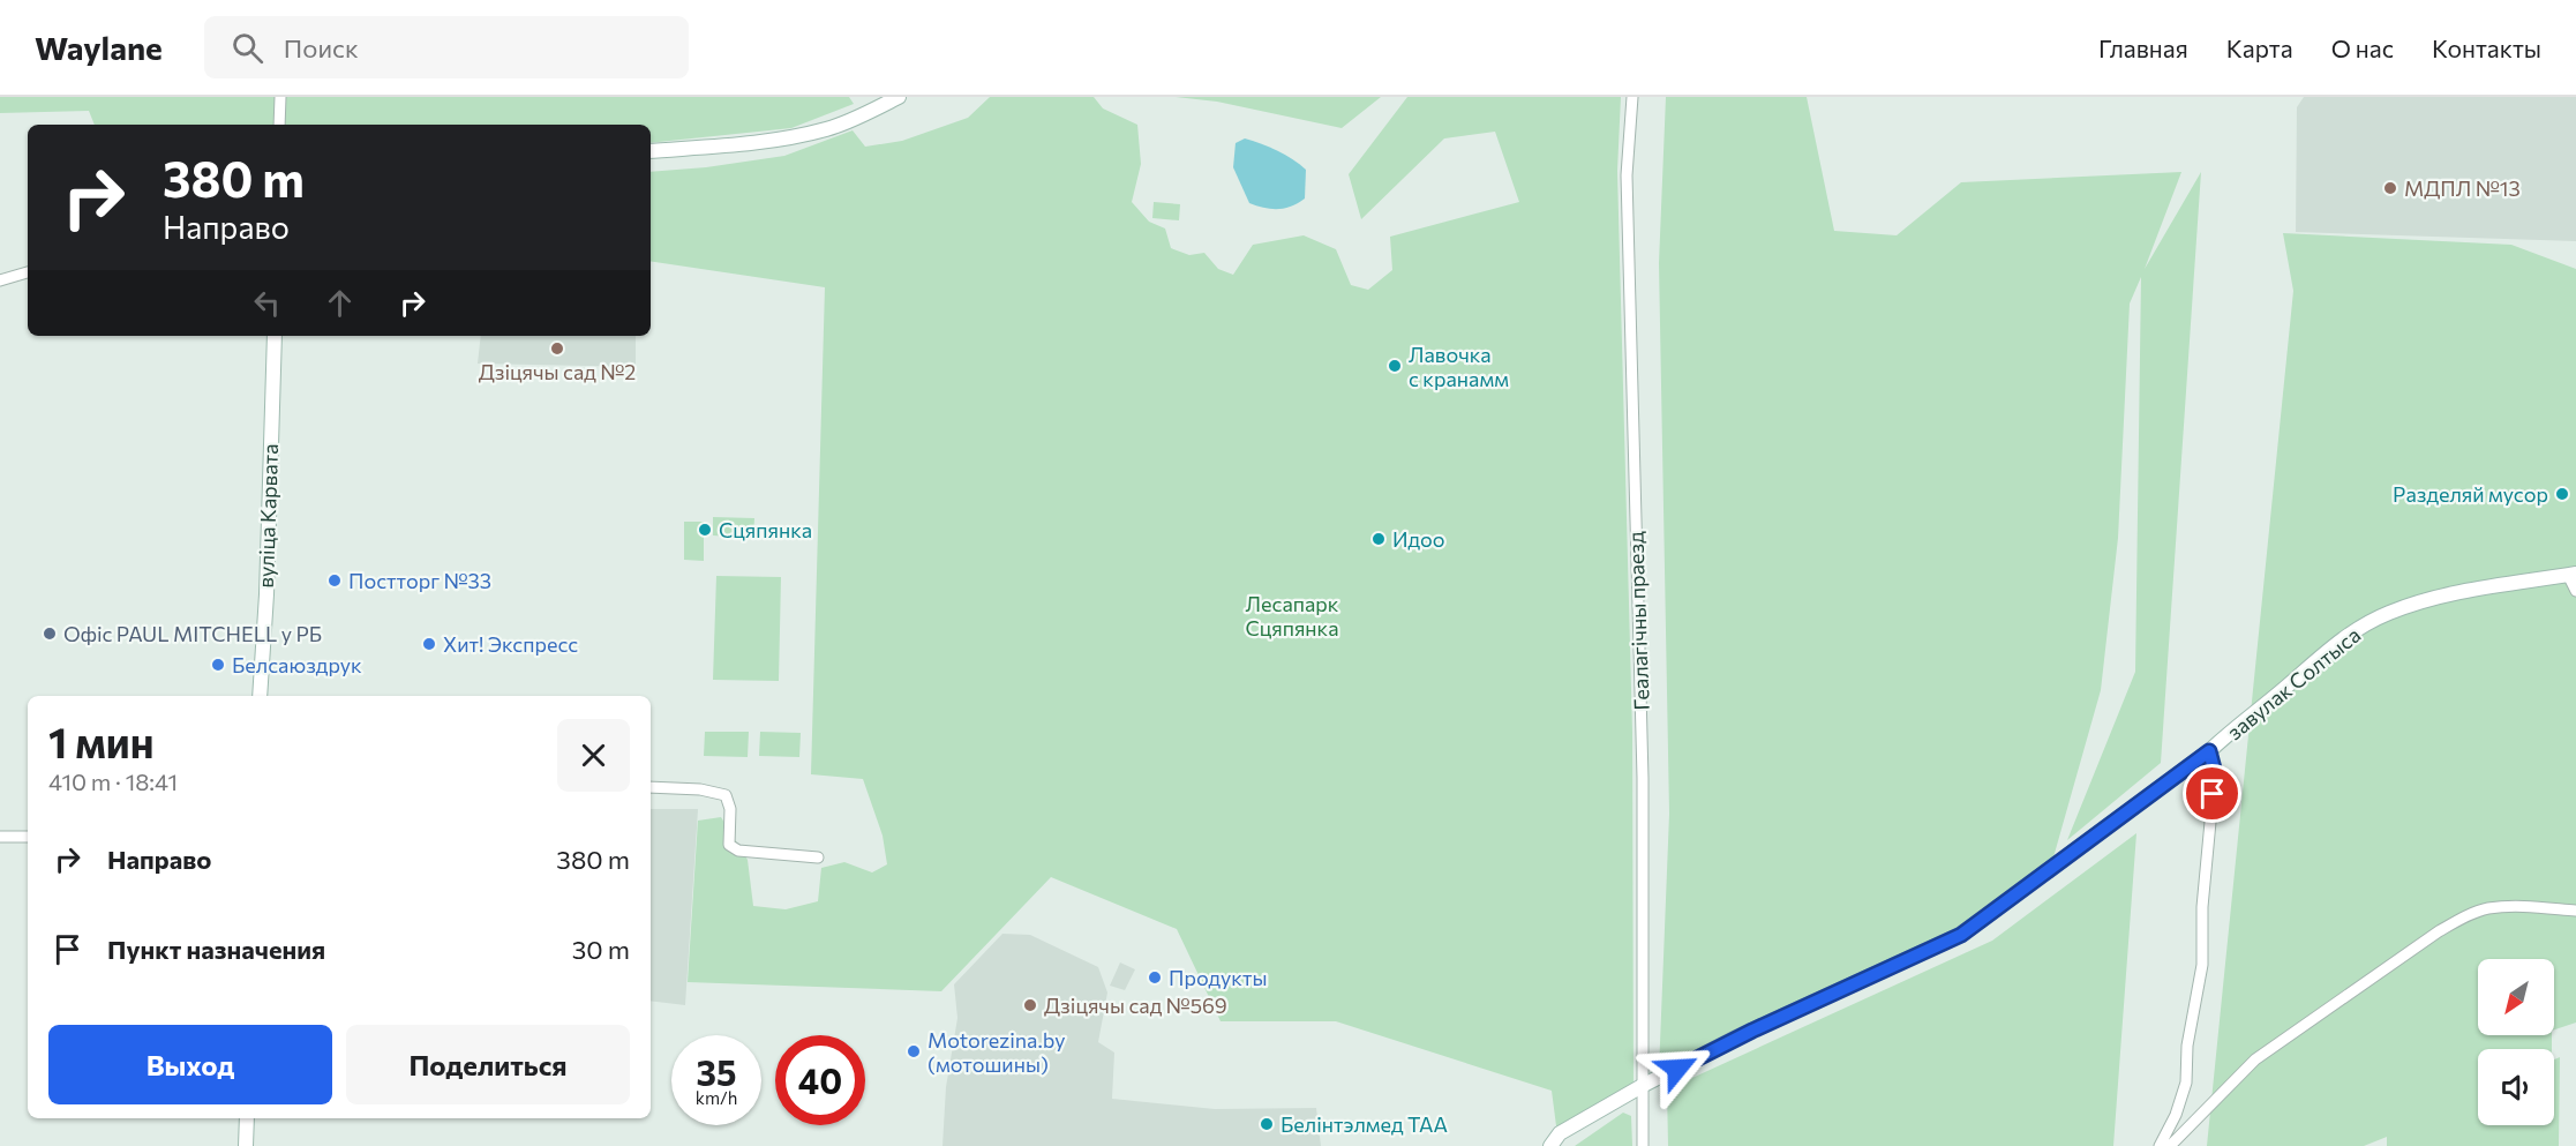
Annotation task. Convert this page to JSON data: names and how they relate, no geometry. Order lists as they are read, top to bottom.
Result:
{
  "streets": {
    "street": ["вуліца Карвата", "Геалагічны праезд", "завулак Солтыса"]
  },
  "crossings": [
    ["Геалагічны праезд", "завулак Солтыса"]
  ],
  "parks": ["Лесапарк Сцяпянка"],
  "places": [
    "МДПЛ №13",
    "Дзіцячы сад №2",
    "Лавочка с кранамм",
    "Разделяй мусор",
    "Сцяпянка",
    "Идоо",
    "Постторг №33",
    "Офіс PAUL MITCHELL у РБ",
    "Хит! Экспресс",
    "Белсаюздрук",
    "Продукты",
    "Дзіцячы сад №569",
    "Motorezina.by (мотошины)",
    "Белінтэлмед ТАА"
  ],
  "north": "bottom left",
  "page": {
    "header": "Waylane",
    "search": "Поиск",
    "nav": [
      "Главная",
      "Карта",
      "О нас",
      "Контакты"
    ],
    "turn": ["380 m", "Направо"],
    "heading": ["1 мин", "410 m · 18:41"],
    "list": [
      {
        "name": "Направо",
        "value": "380 m"
      },
      {
        "name": "Пункт назначения",
        "value": "30 m"
      }
    ],
    "buttons": ["Выход", "Поделиться"],
    "speed": "35 km/h",
    "limit": "40"
  }
}
